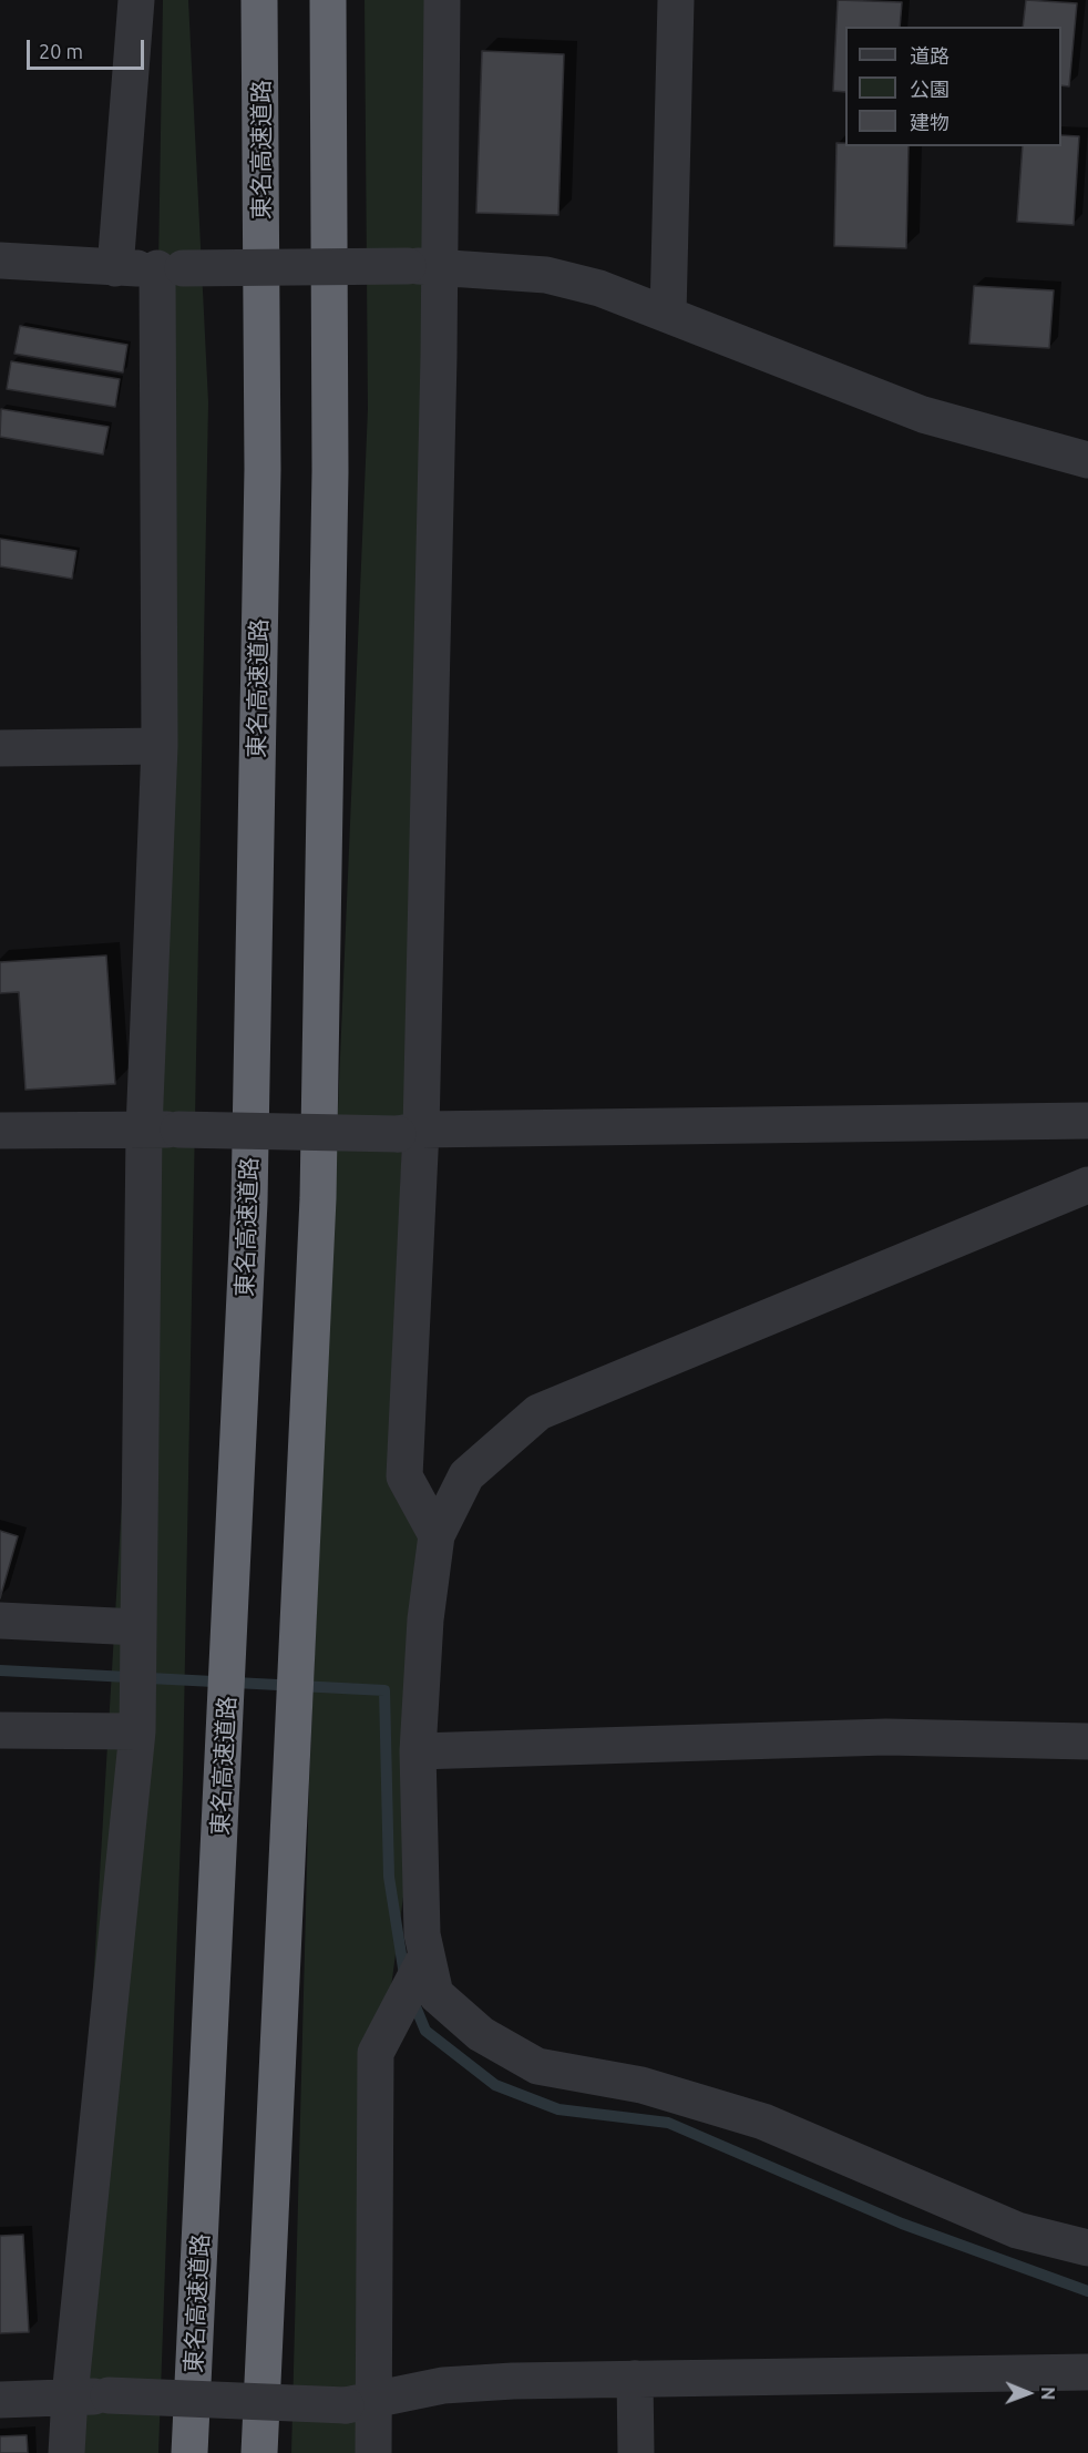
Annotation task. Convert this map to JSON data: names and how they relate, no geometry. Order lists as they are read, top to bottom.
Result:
{
  "streets": {
    "highway": ["東名高速道路"]
  },
  "legend": ["道路", "公園", "建物"],
  "scale_bar": "20 m",
  "north": "right"
}
